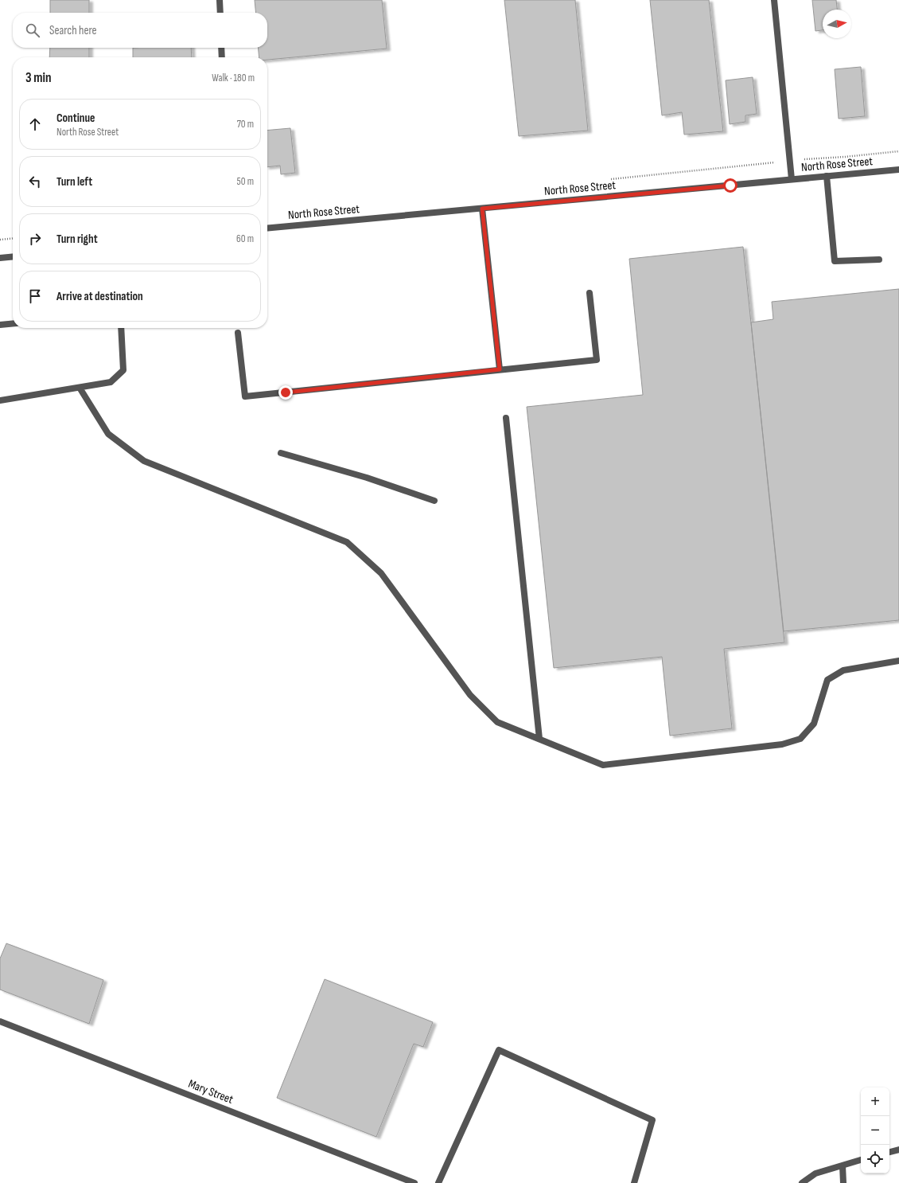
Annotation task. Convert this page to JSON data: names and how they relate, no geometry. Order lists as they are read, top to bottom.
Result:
{
  "streets": {
    "street": ["North Rose Street", "Mary Street"]
  },
  "north": "right",
  "page": {
    "search": "Search here",
    "heading": ["3 min", "Walk · 180 m"],
    "list": [
      ["Continue", "North Rose Street", "70 m"],
      ["Turn left", "50 m"],
      ["Turn right", "60 m"],
      "Arrive at destination"
    ],
    "map_buttons": ["+", "−"]
  }
}
